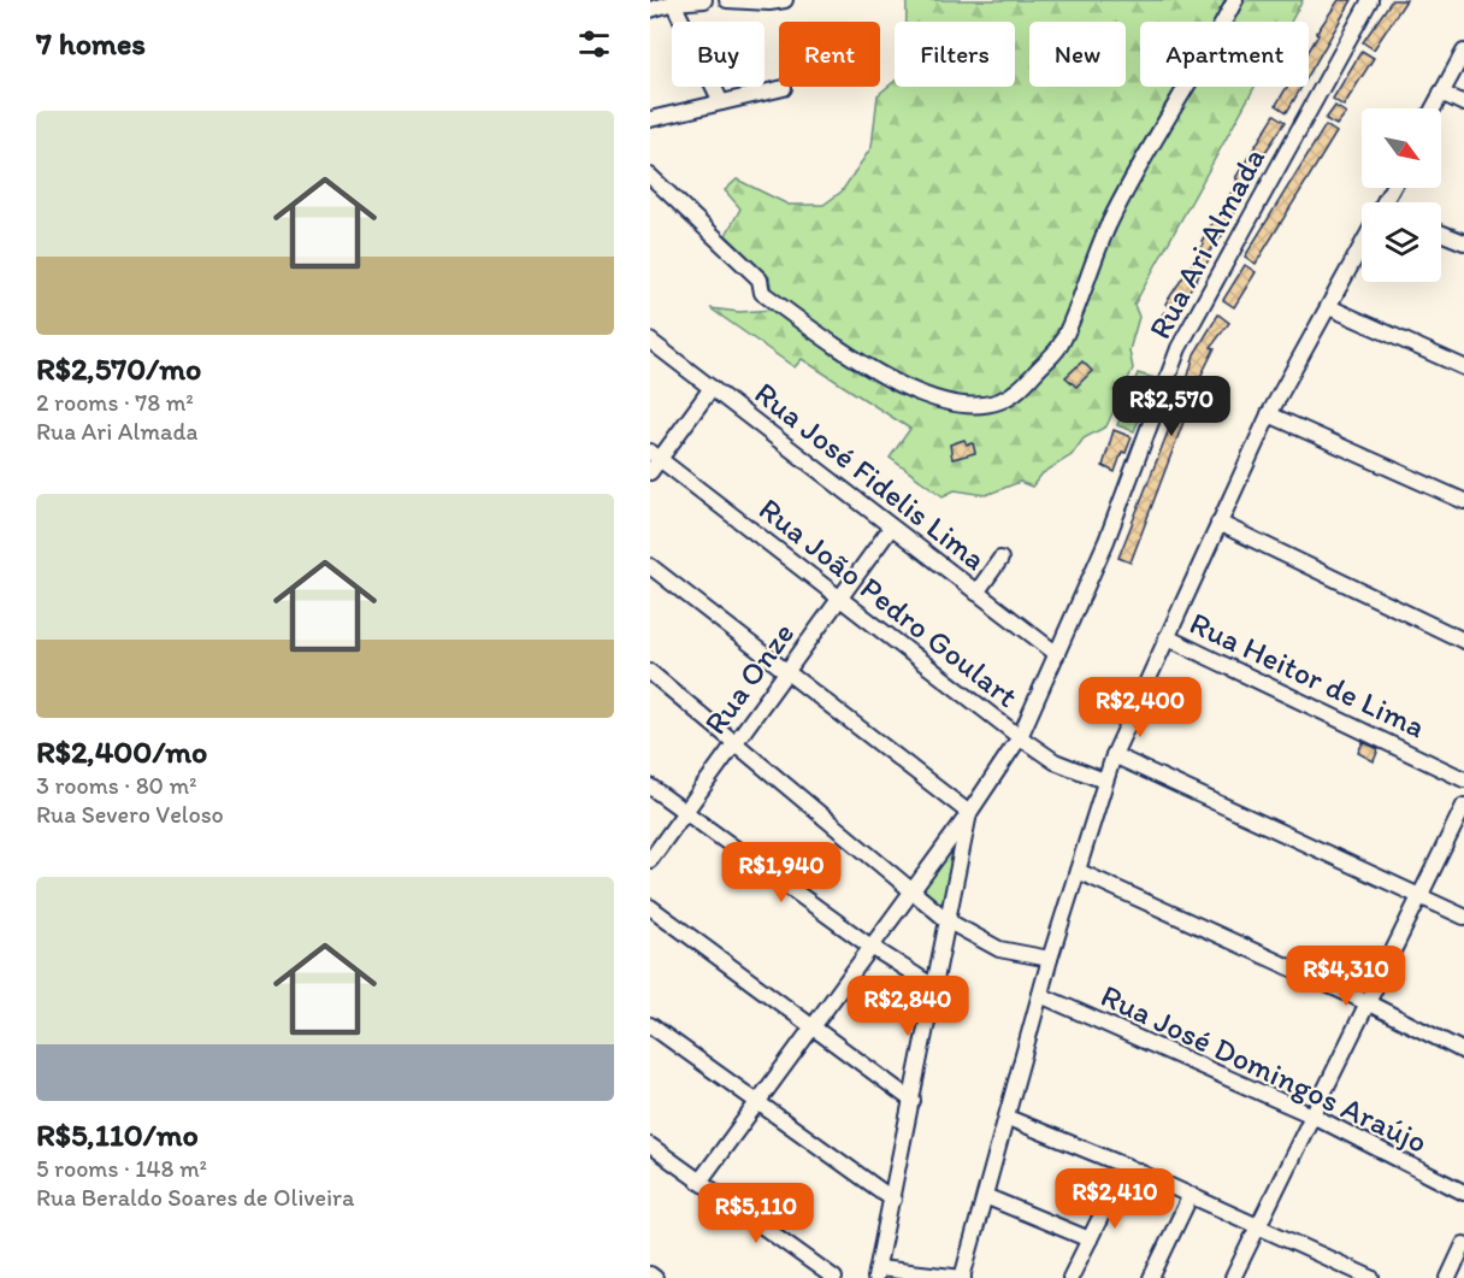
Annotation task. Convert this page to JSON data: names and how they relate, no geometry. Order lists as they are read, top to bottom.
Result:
{
  "streets": {
    "street": [
      "Rua Ari Almada",
      "Rua José Fidelis Lima",
      "Rua João Pedro Goulart",
      "Rua Heitor de Lima",
      "Rua Onze",
      "Rua José Domingos Araújo"
    ]
  },
  "crossings": [
    ["Rua Ari Almada", "Rua José Fidelis Lima"],
    ["Rua Ari Almada", "Rua João Pedro Goulart"],
    ["Rua José Fidelis Lima", "Rua Onze"],
    ["Rua João Pedro Goulart", "Rua Onze"]
  ],
  "north": "bottom right",
  "page": {
    "heading": "7 homes",
    "chip": [
      "Buy",
      "Rent",
      "Filters",
      "New",
      "Apartment"
    ],
    "list": [
      {
        "name": "R$2,570/mo",
        "note": "2 rooms · 78 m² · Rua Ari Almada"
      },
      {
        "name": "R$2,400/mo",
        "note": "3 rooms · 80 m² · Rua Severo Veloso"
      },
      {
        "name": "R$5,110/mo",
        "note": "5 rooms · 148 m² · Rua Beraldo Soares de Oliveira"
      }
    ],
    "price": [
      "R$2,570",
      "R$2,400",
      "R$1,940",
      "R$4,310",
      "R$2,840",
      "R$2,410",
      "R$5,110"
    ]
  }
}
